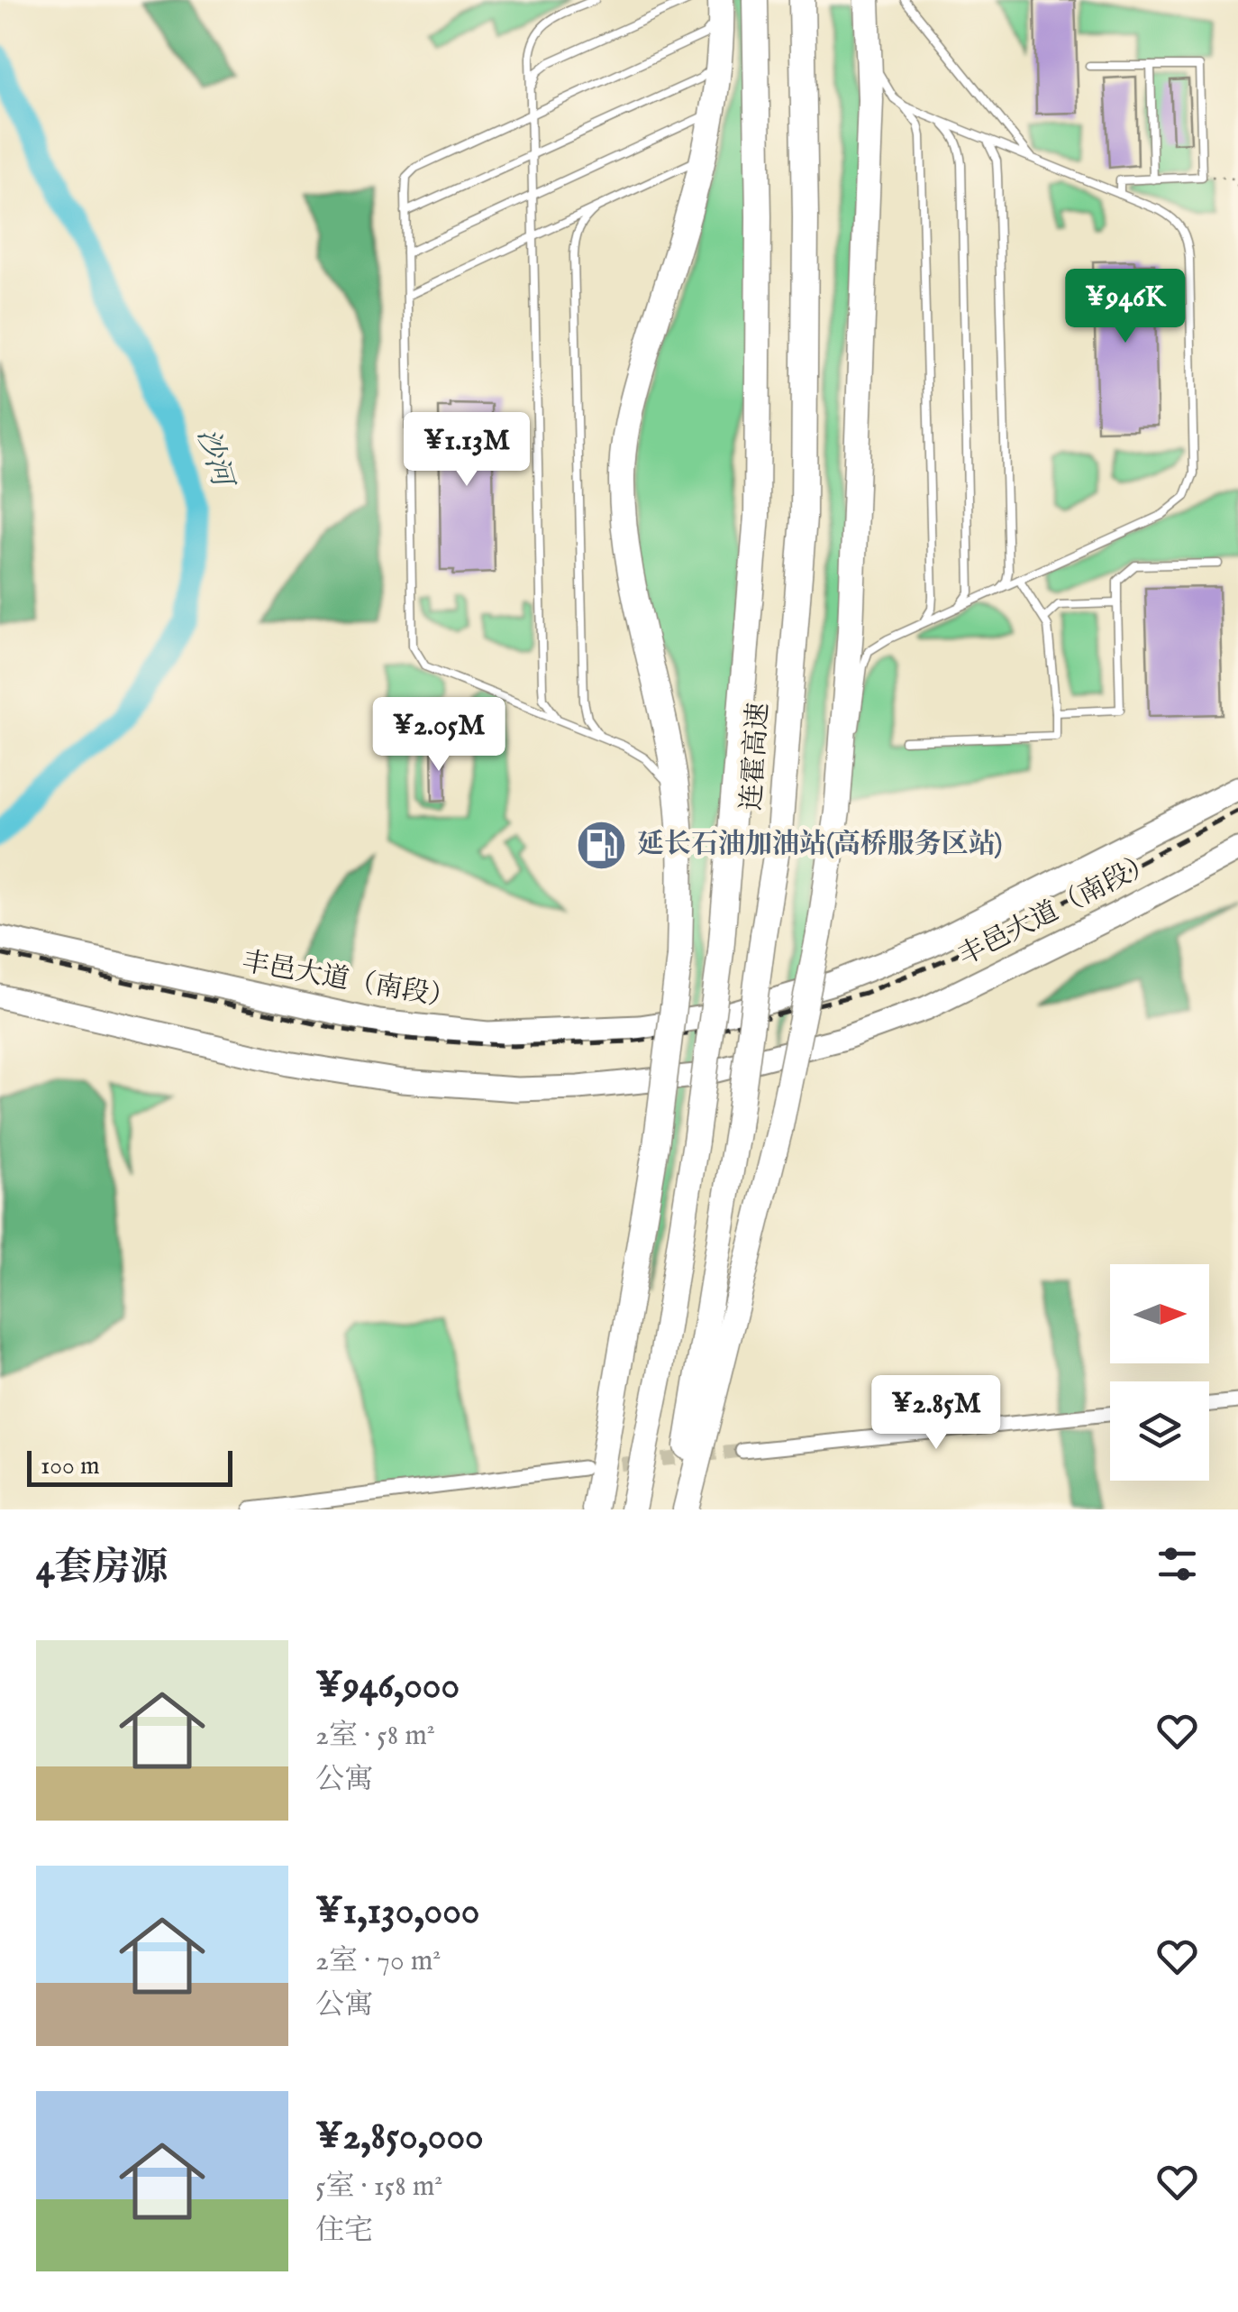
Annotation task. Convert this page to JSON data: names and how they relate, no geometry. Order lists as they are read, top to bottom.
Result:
{
  "streets": {
    "highway": ["连霍高速"],
    "main road": ["丰邑大道（南段）"]
  },
  "water": ["沙河"],
  "places": {
    "fuel station": ["延长石油加油站(高桥服务区站)"]
  },
  "scale_bar": "100 m",
  "north": "right",
  "page": {
    "price": [
      "¥946K",
      "¥1.13M",
      "¥2.05M",
      "¥2.85M"
    ],
    "scale": "100 m",
    "heading": "4套房源",
    "list": [
      {
        "name": "¥946,000",
        "note": "2室 · 58 m² · 公寓"
      },
      {
        "name": "¥1,130,000",
        "note": "2室 · 70 m² · 公寓"
      },
      {
        "name": "¥2,850,000",
        "note": "5室 · 158 m² · 住宅"
      }
    ]
  }
}
